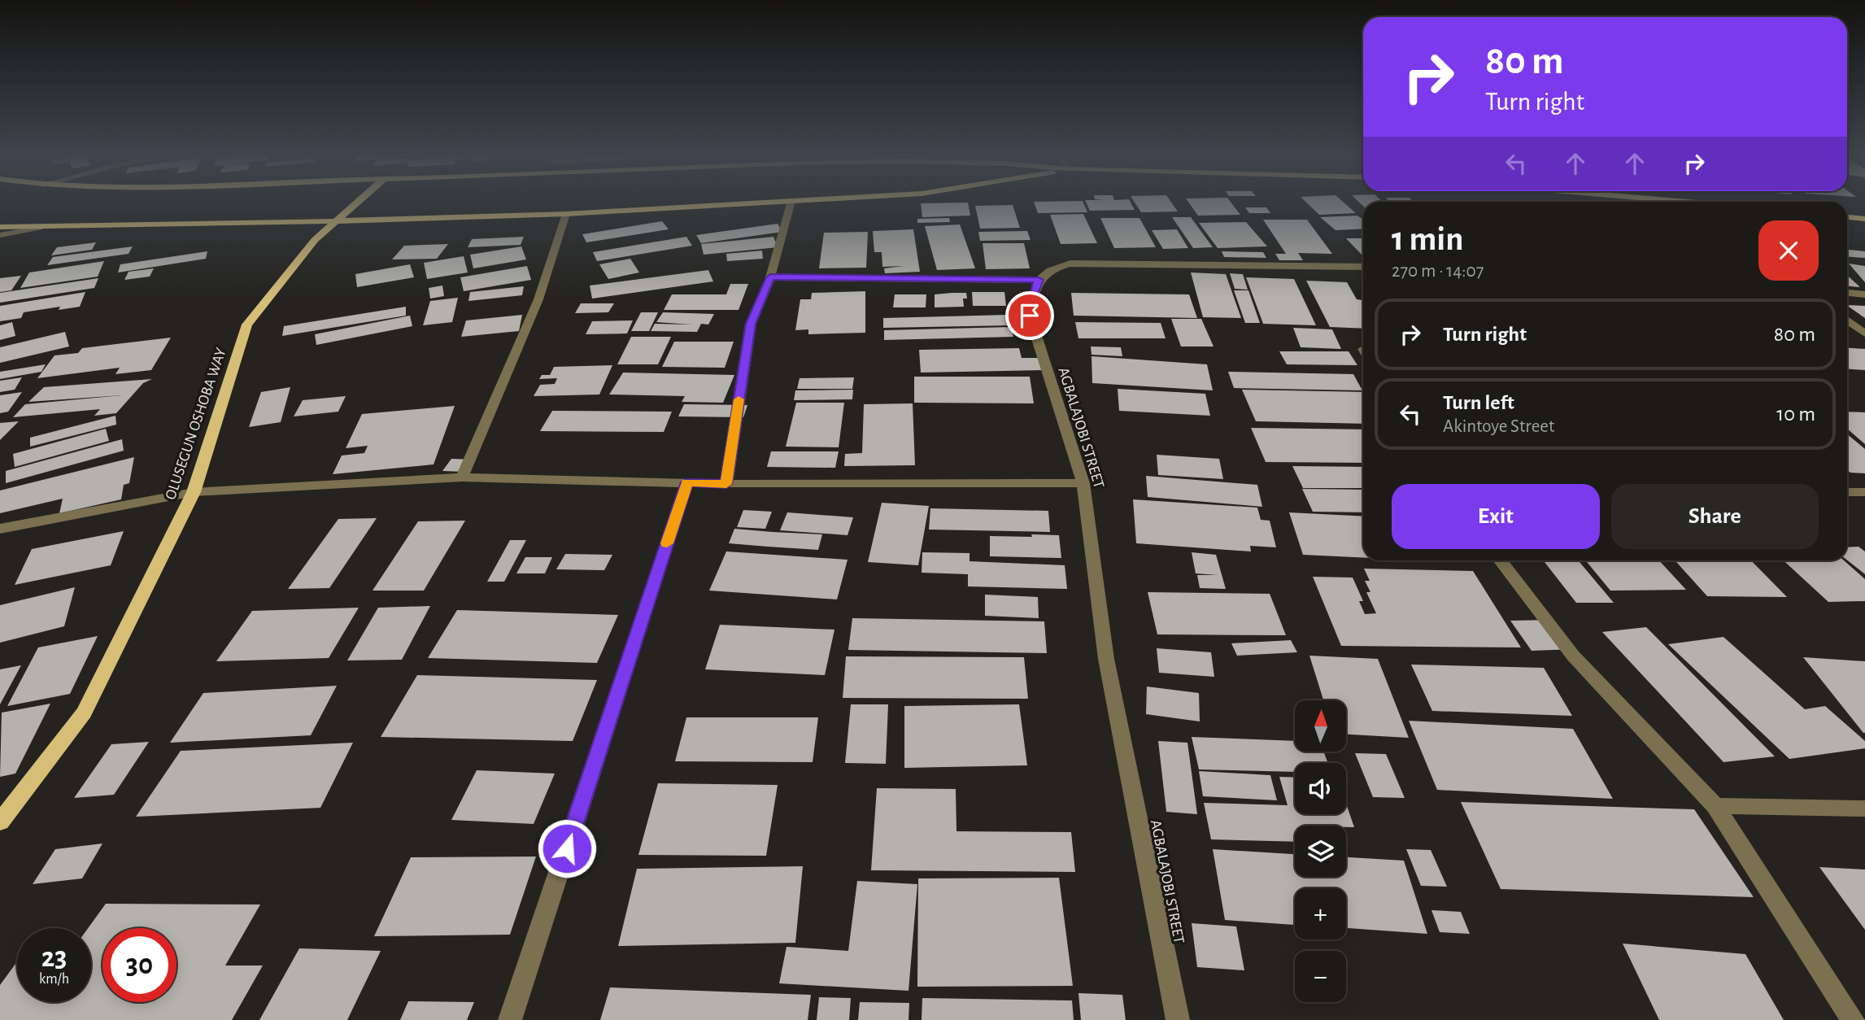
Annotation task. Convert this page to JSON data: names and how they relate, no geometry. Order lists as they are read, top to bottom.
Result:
{
  "streets": {
    "main road": ["OLUSEGUN OSHOBA WAY"],
    "street": ["AGBALAJOBI STREET"]
  },
  "north": "top",
  "page": {
    "turn": ["80 m", "Turn right"],
    "heading": ["1 min", "270 m · 14:07"],
    "list": [
      {
        "name": "Turn right",
        "value": "80 m"
      },
      {
        "name": "Turn left",
        "note": "Akintoye Street",
        "value": "10 m"
      }
    ],
    "buttons": ["Exit", "Share"],
    "map_buttons": ["+", "−"],
    "speed": "23 km/h",
    "limit": "30"
  }
}
